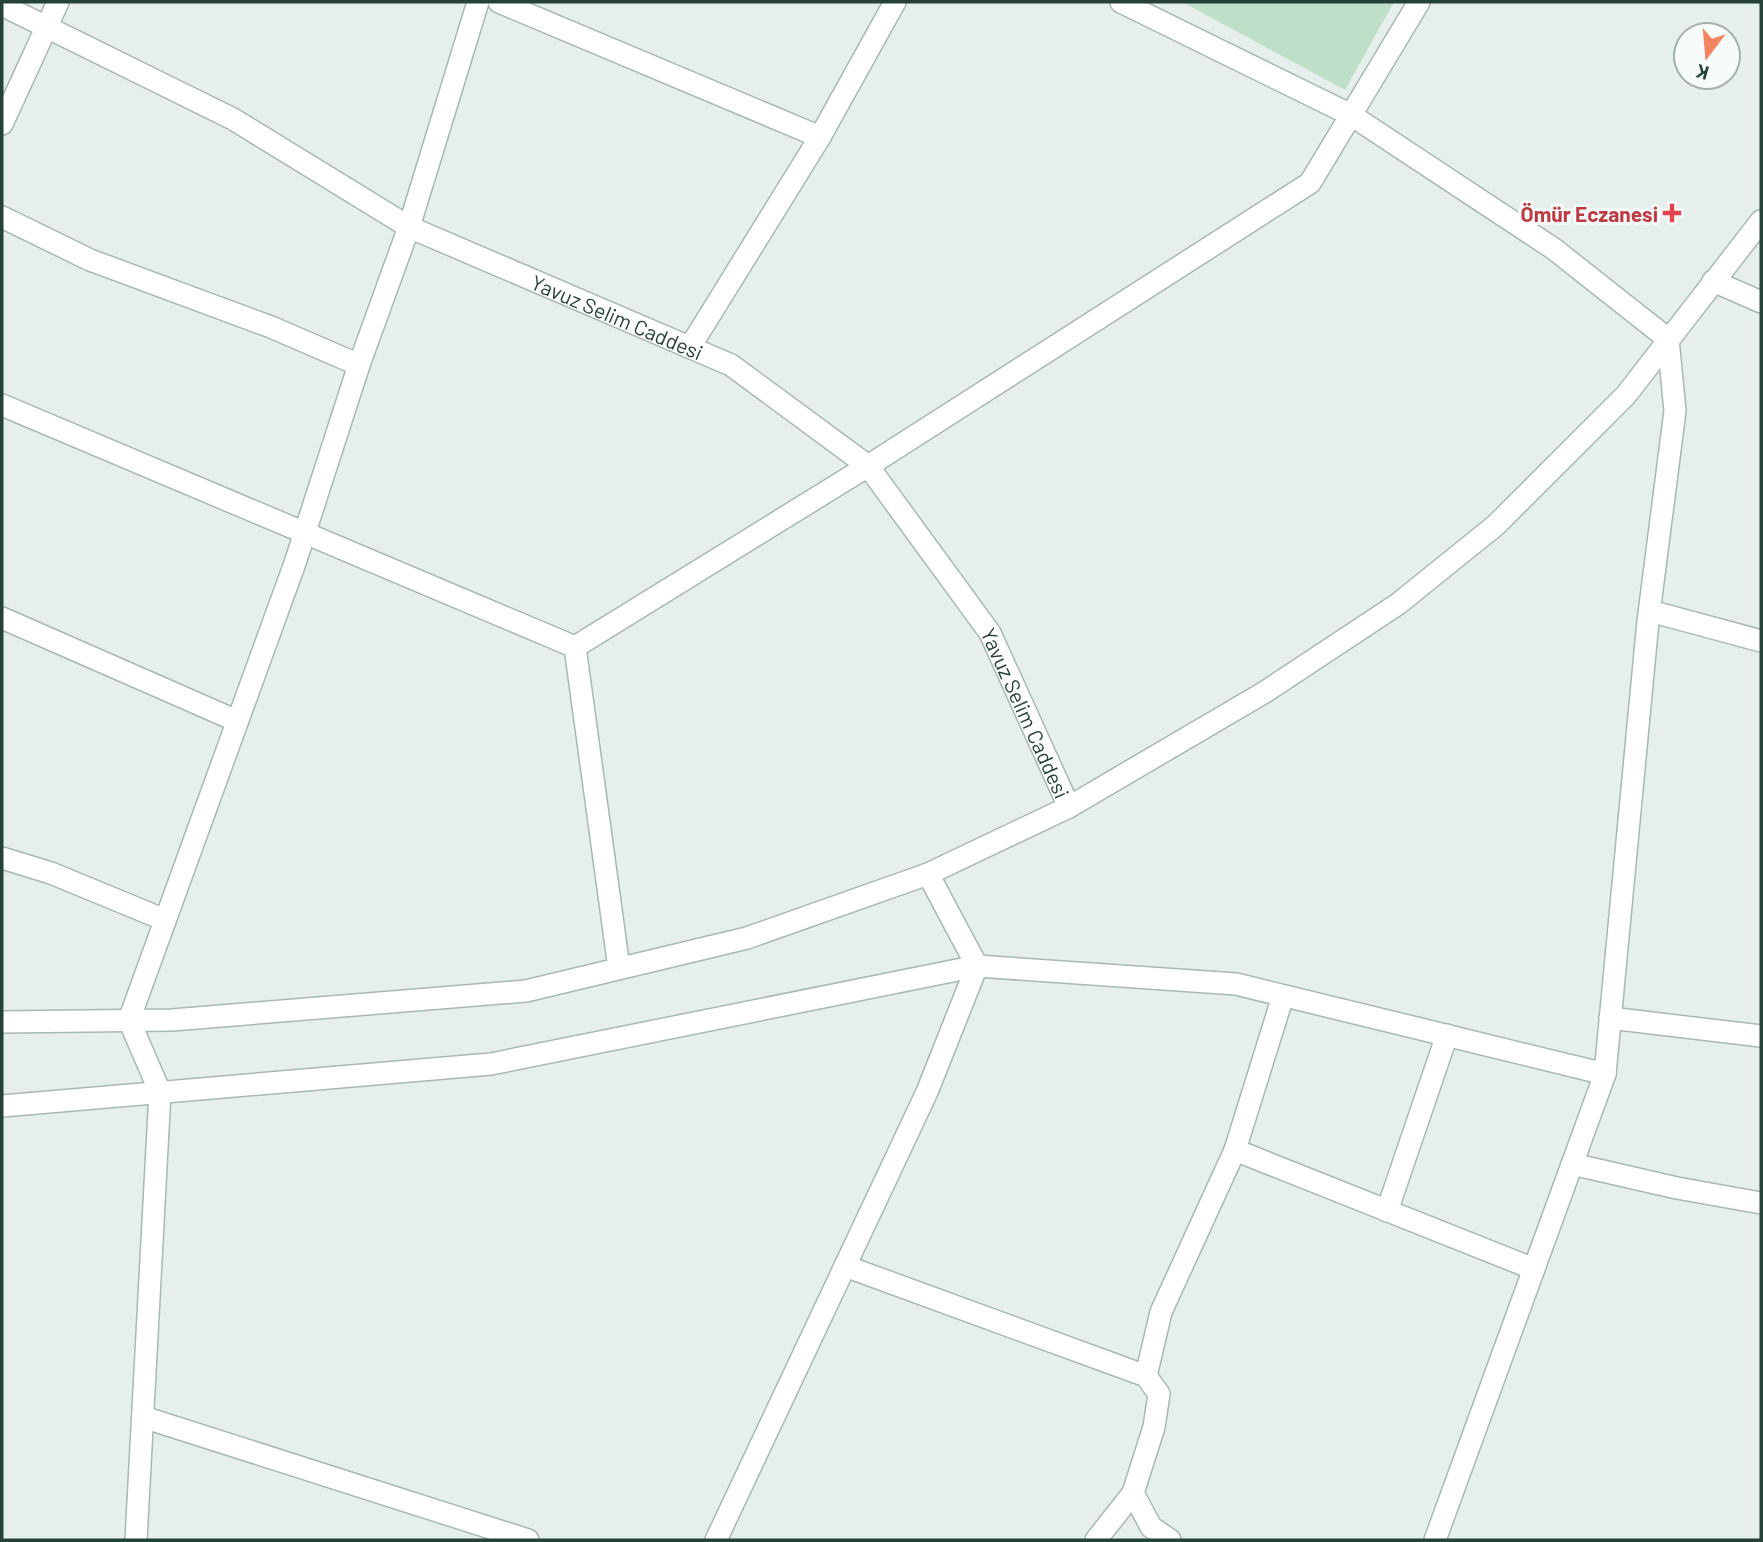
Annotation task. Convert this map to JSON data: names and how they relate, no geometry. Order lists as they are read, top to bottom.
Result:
{
  "streets": {
    "street": ["Yavuz Selim Caddesi"]
  },
  "places": {
    "health": ["Ömür Eczanesi"]
  },
  "north": "bottom"
}
